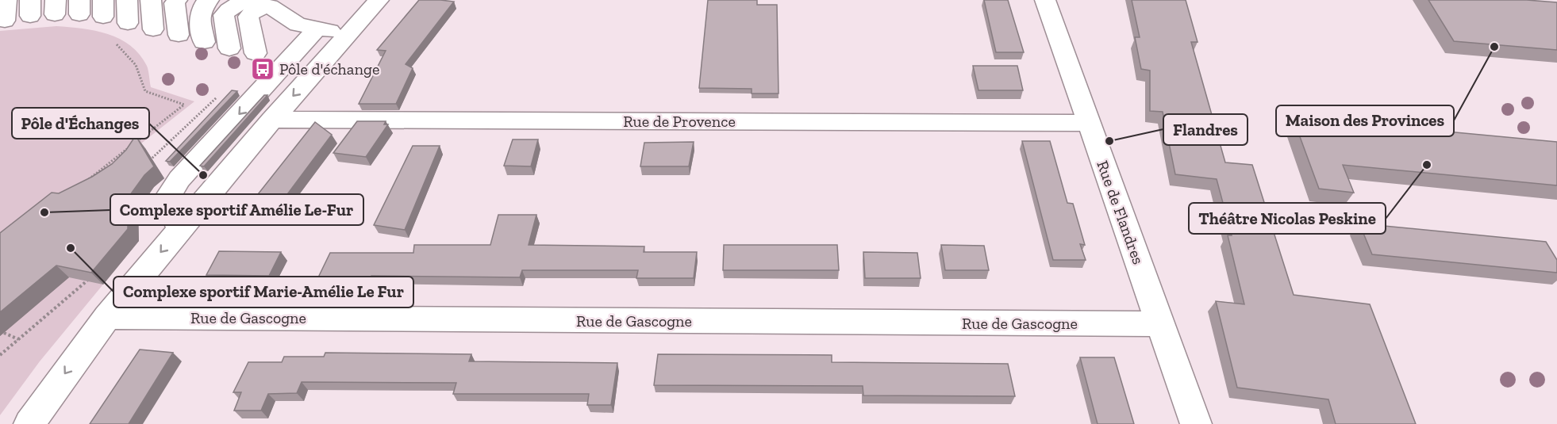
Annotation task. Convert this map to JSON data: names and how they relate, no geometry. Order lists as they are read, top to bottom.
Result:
{
  "streets": {
    "street": ["Rue de Provence", "Rue de Flandres", "Rue de Gascogne"]
  },
  "crossings": [
    ["Rue de Provence", "Rue de Flandres"],
    ["Rue de Flandres", "Rue de Gascogne"]
  ],
  "places": {
    "other": [
      "Maison des Provinces",
      "Flandres",
      "Théâtre Nicolas Peskine",
      "Pôle d'Échanges",
      "Complexe sportif Amélie Le-Fur",
      "Complexe sportif Marie-Amélie Le Fur"
    ],
    "bus stop": ["Pôle d'échange"]
  }
}
